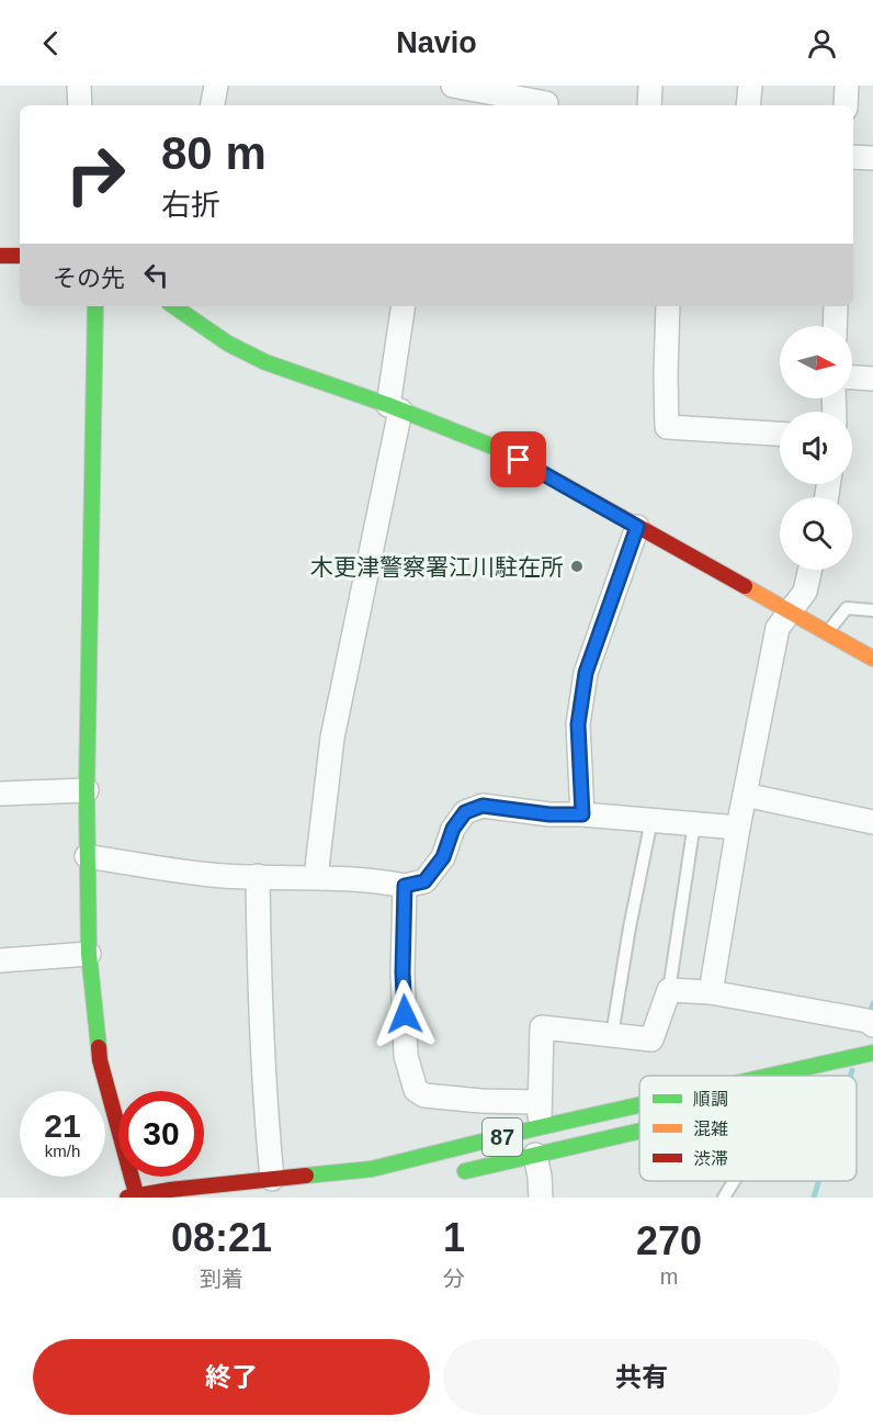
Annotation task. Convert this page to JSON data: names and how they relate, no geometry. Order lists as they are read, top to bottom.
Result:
{
  "streets": {
    "street": ["87"]
  },
  "places": ["木更津警察署江川駐在所"],
  "legend": ["順調", "混雑", "渋滞"],
  "north": "right",
  "page": {
    "header": "Navio",
    "turn": ["80 m", "右折"],
    "then": "その先",
    "speed": "21 km/h",
    "limit": "30",
    "eta": [
      "08:21",
      "到着",
      "1",
      "分",
      "270",
      "m"
    ],
    "buttons": ["終了", "共有"]
  }
}
